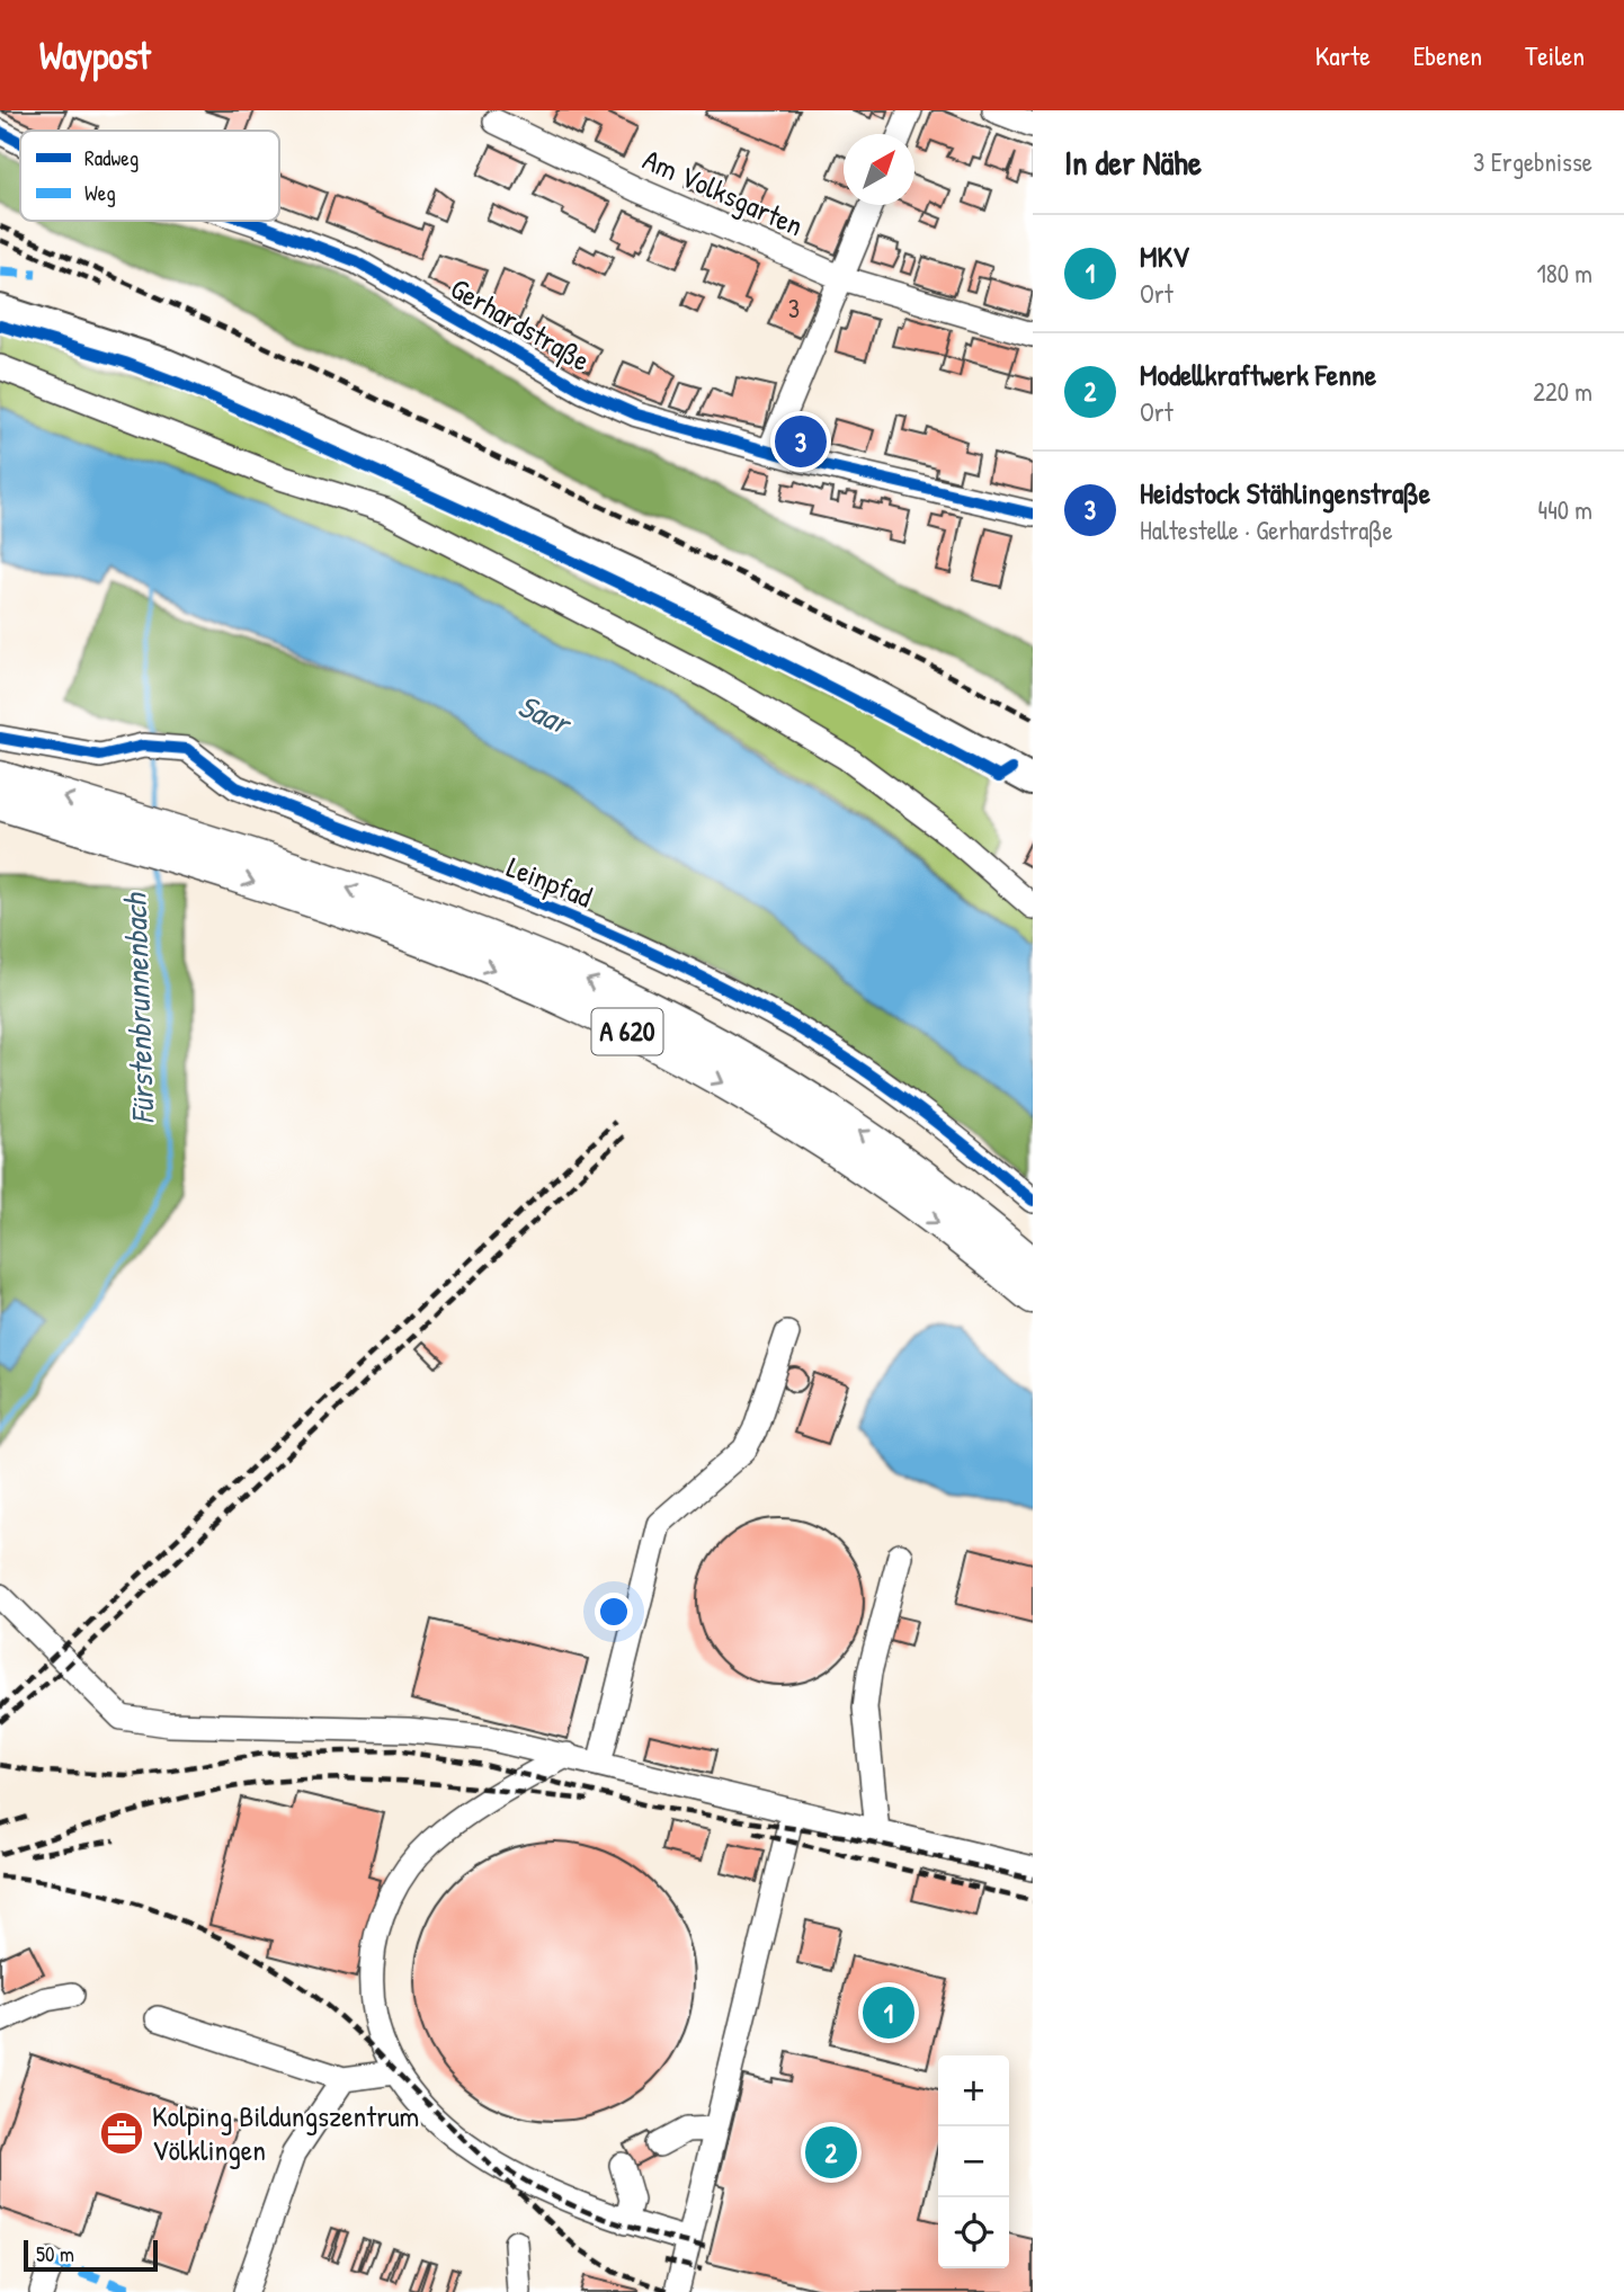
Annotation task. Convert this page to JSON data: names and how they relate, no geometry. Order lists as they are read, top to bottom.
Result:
{
  "streets": {
    "highway": ["A 620"],
    "street": ["Am Volksgarten", "Gerhardstraße", "Leinpfad"]
  },
  "water": ["Saar", "Fürstenbrunnenbach"],
  "places": {
    "office": ["Kolping Bildungszentrum Völklingen"]
  },
  "house_numbers": ["3"],
  "legend": ["Radweg", "Weg"],
  "scale_bar": "50 m",
  "north": "top right",
  "page": {
    "header": "Waypost",
    "nav": ["Karte", "Ebenen", "Teilen"],
    "heading": ["In der Nähe", "3 Ergebnisse"],
    "list": [
      {
        "mark": "1",
        "name": "MKV",
        "note": "Ort",
        "value": "180 m"
      },
      {
        "mark": "2",
        "name": "Modellkraftwerk Fenne",
        "note": "Ort",
        "value": "220 m"
      },
      {
        "mark": "3",
        "name": "Heidstock Stählingenstraße",
        "note": "Haltestelle · Gerhardstraße",
        "value": "440 m"
      }
    ],
    "pins": ["3", "1", "2"],
    "map_buttons": ["+", "−"],
    "scale": "50 m"
  }
}
